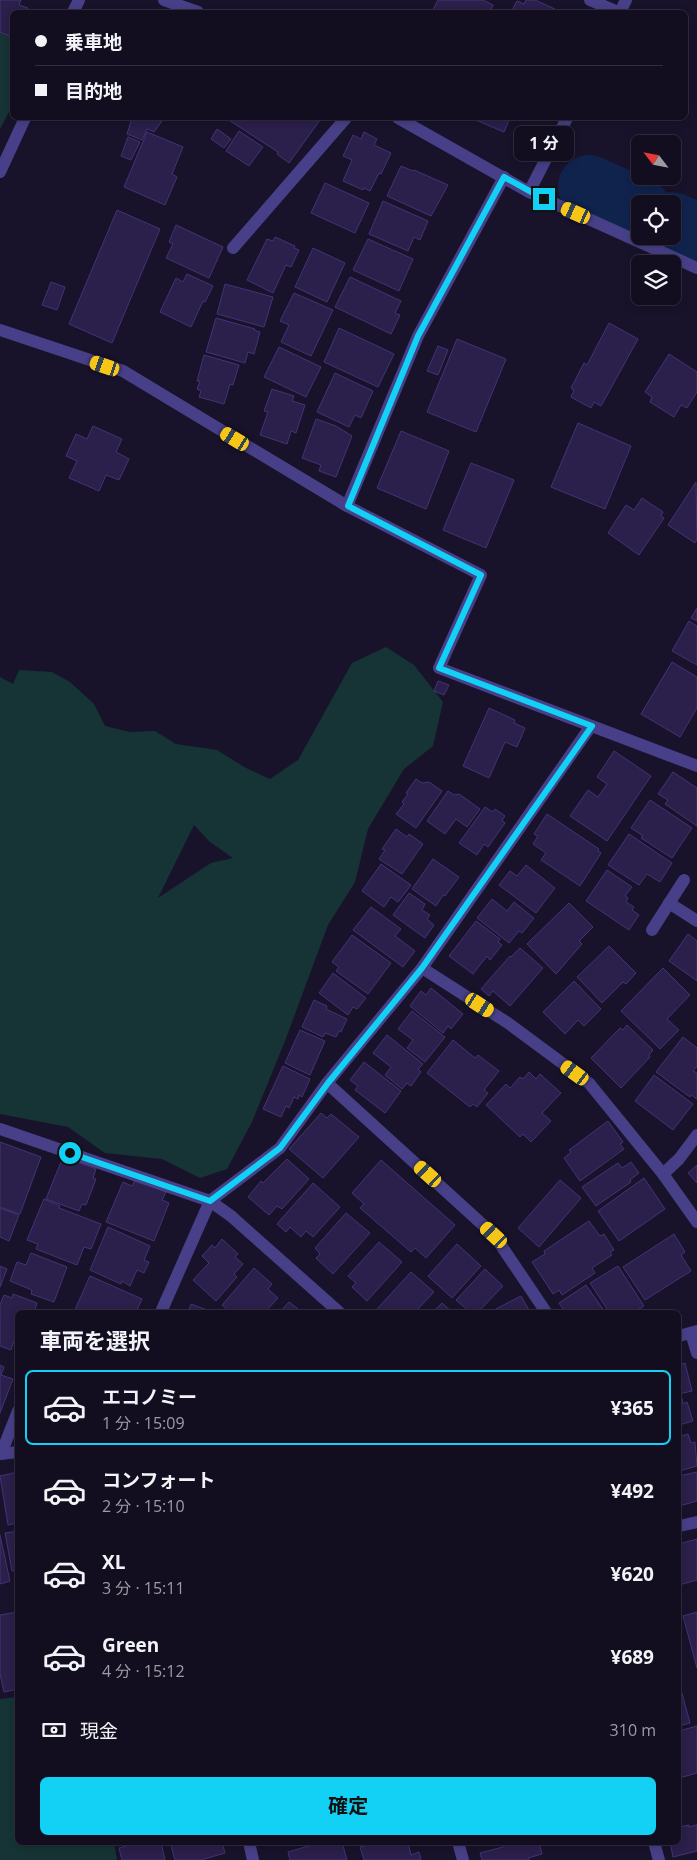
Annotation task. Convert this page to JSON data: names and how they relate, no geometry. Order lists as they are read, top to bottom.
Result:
{
  "north": "top left",
  "page": {
    "banner": ["乗車地", "目的地"],
    "bubble": "1 分",
    "heading": "車両を選択",
    "list": [
      {
        "name": "エコノミー",
        "note": "1 分 · 15:09",
        "value": "¥365"
      },
      {
        "name": "コンフォート",
        "note": "2 分 · 15:10",
        "value": "¥492"
      },
      {
        "name": "XL",
        "note": "3 分 · 15:11",
        "value": "¥620"
      },
      {
        "name": "Green",
        "note": "4 分 · 15:12",
        "value": "¥689"
      }
    ],
    "pay": ["現金", "310 m"],
    "buttons": "確定"
  }
}
